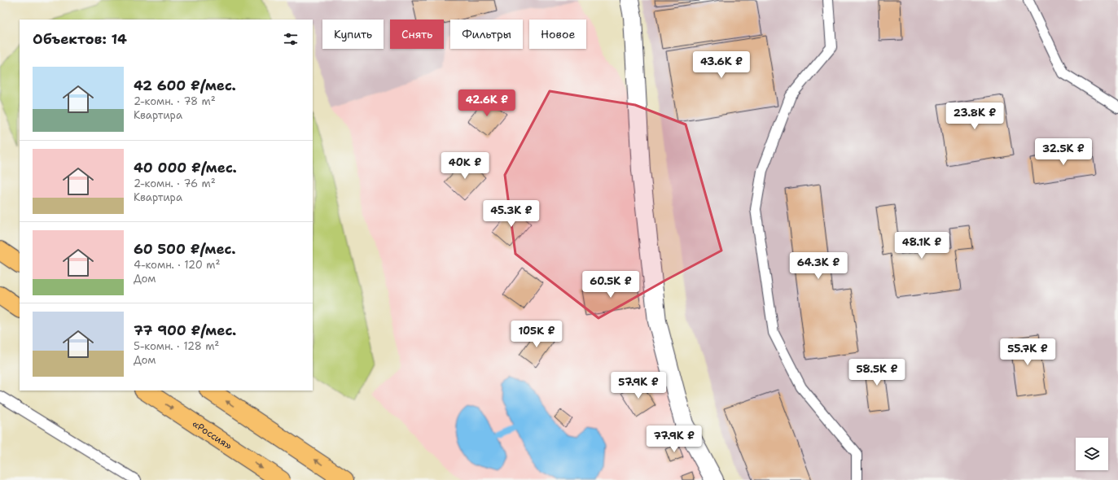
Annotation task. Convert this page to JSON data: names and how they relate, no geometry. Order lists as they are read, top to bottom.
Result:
{
  "streets": {
    "highway": ["«Россия»"]
  },
  "page": {
    "chip": [
      "Купить",
      "Снять",
      "Фильтры",
      "Новое"
    ],
    "heading": "Объектов: 14",
    "price": [
      "43.6K ₽",
      "42.6K ₽",
      "23.8K ₽",
      "32.5K ₽",
      "40K ₽",
      "45.3K ₽",
      "48.1K ₽",
      "64.3K ₽",
      "60.5K ₽",
      "105K ₽",
      "55.7K ₽",
      "58.5K ₽",
      "57.9K ₽",
      "77.9K ₽"
    ],
    "list": [
      {
        "name": "42 600 ₽/мес.",
        "note": "2-комн. · 78 m² · Квартира"
      },
      {
        "name": "40 000 ₽/мес.",
        "note": "2-комн. · 76 m² · Квартира"
      },
      {
        "name": "60 500 ₽/мес.",
        "note": "4-комн. · 120 m² · Дом"
      },
      {
        "name": "77 900 ₽/мес.",
        "note": "5-комн. · 128 m² · Дом"
      }
    ]
  }
}
